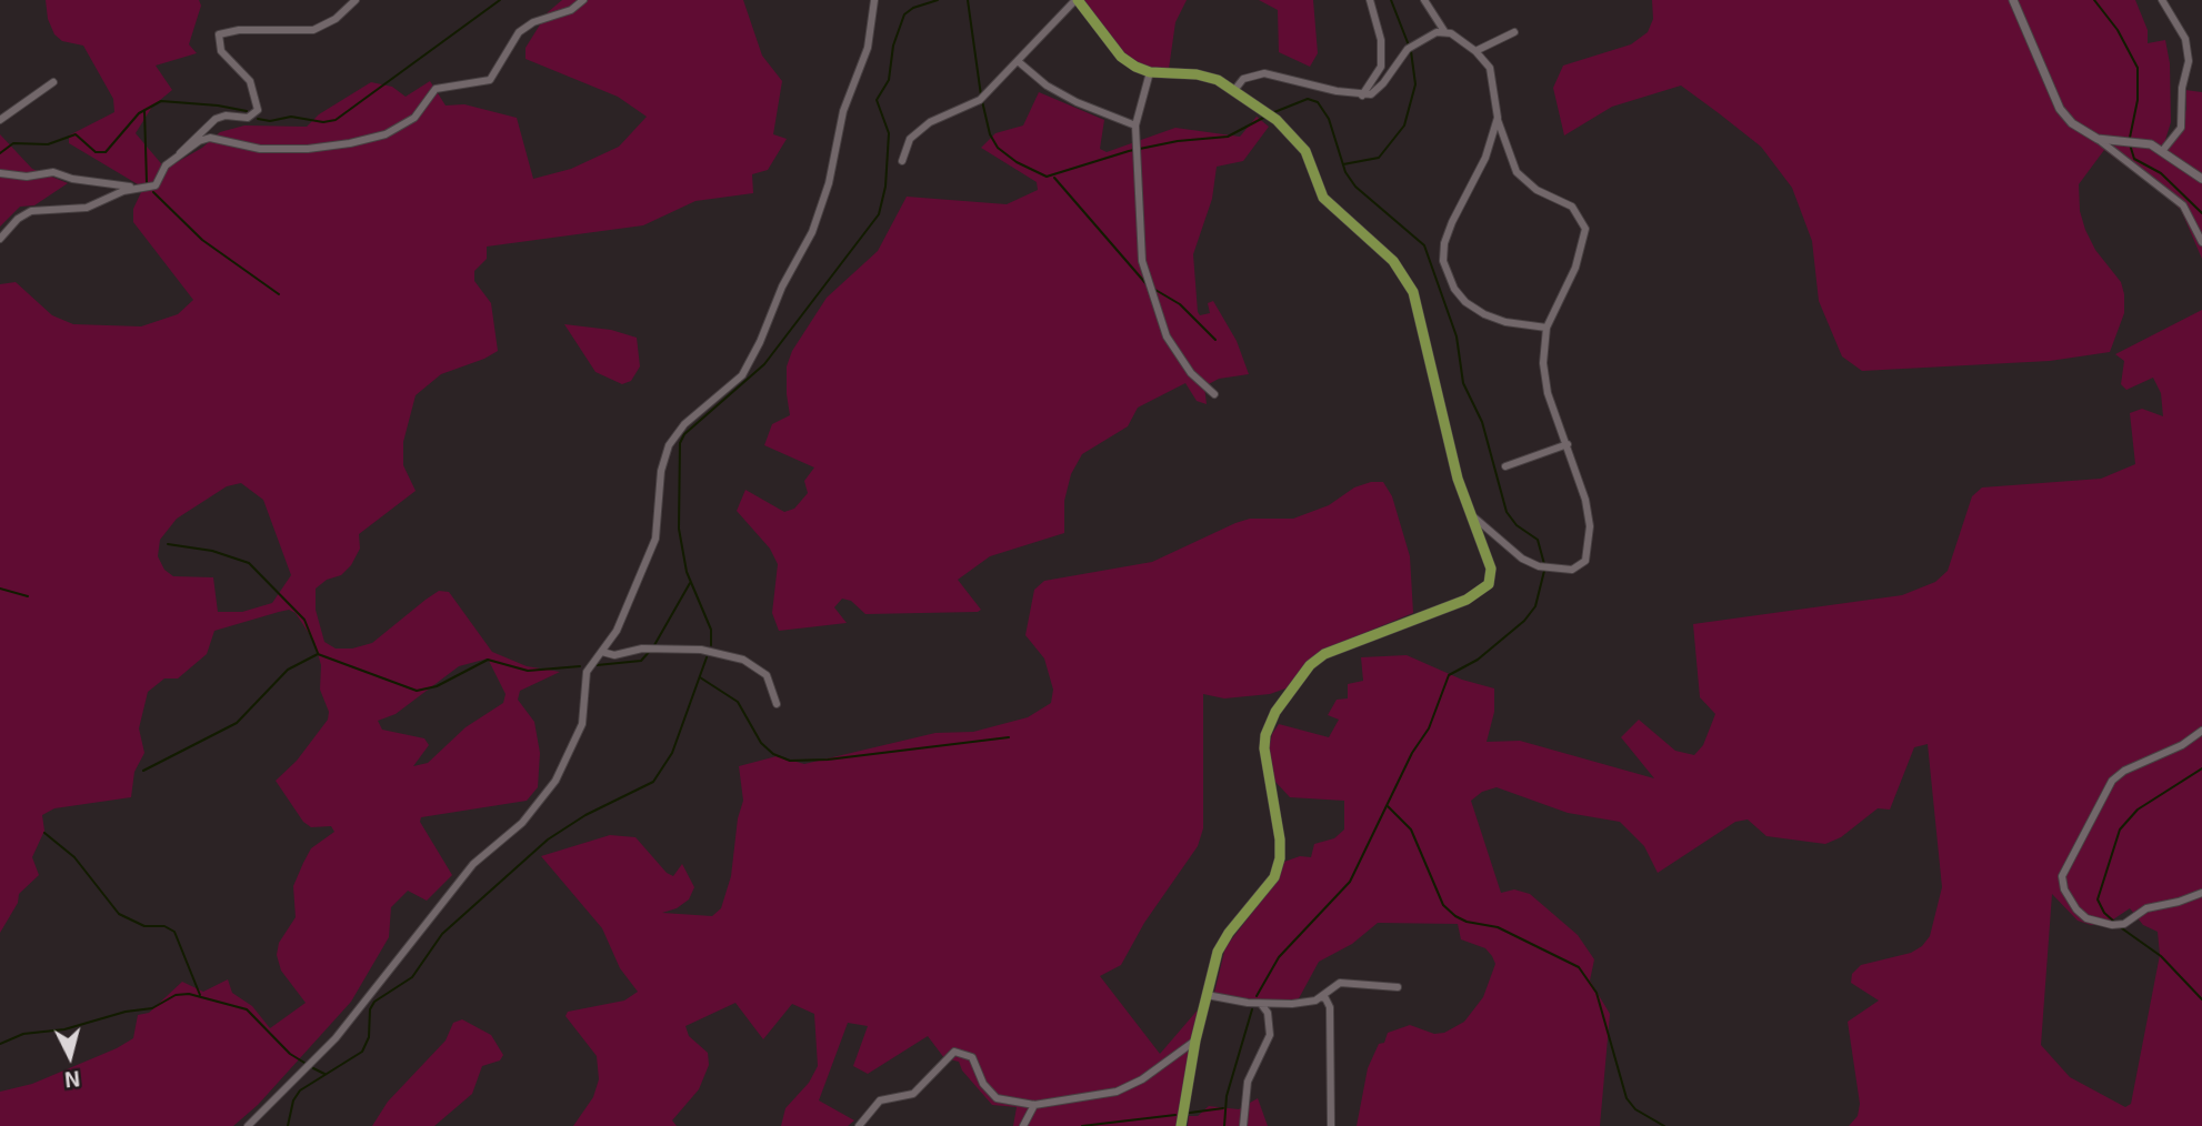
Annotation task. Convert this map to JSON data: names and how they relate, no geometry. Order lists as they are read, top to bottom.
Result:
{
  "north": "bottom"
}
